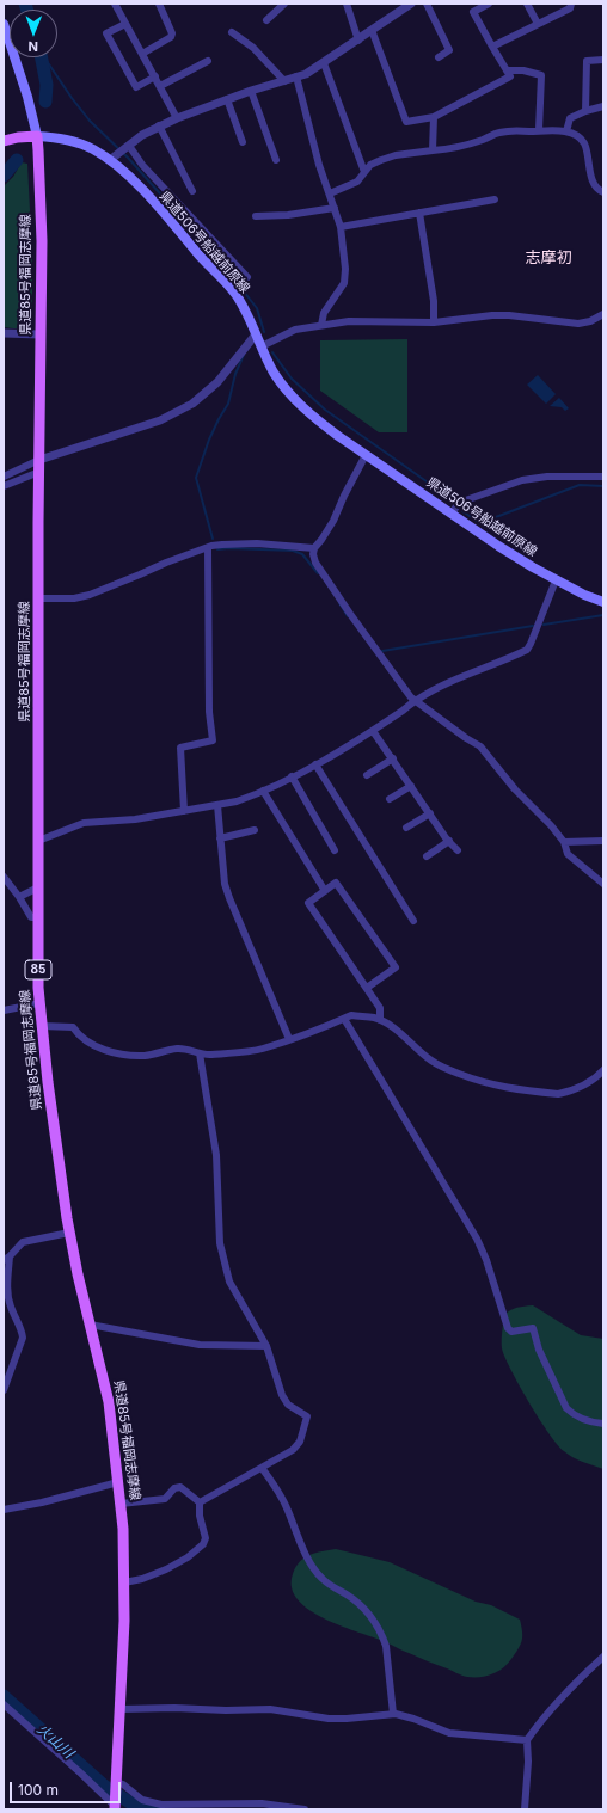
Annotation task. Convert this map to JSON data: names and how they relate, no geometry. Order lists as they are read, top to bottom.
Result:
{
  "streets": {
    "main road": ["県道506号船越前原線", "県道85号福岡志摩線", "85"]
  },
  "crossings": [
    ["県道506号船越前原線", "県道85号福岡志摩線"]
  ],
  "districts": ["志摩初"],
  "water": ["火山川"],
  "scale_bar": "100 m",
  "north": "bottom"
}
